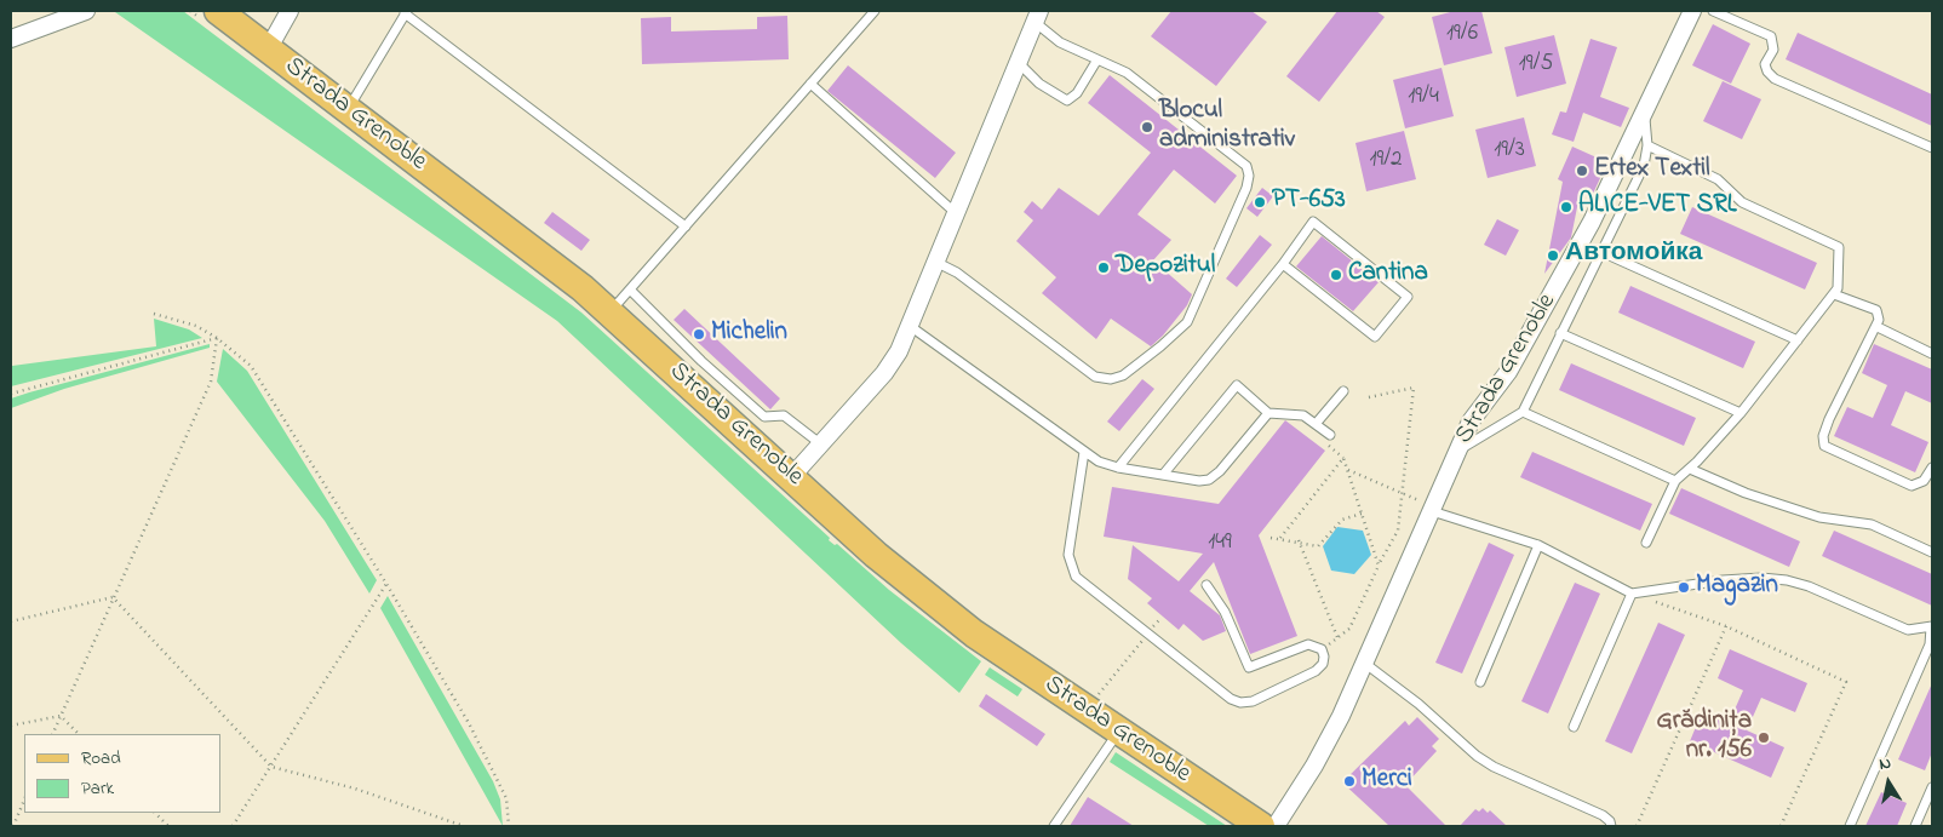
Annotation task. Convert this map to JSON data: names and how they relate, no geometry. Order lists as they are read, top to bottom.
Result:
{
  "streets": {
    "main road": ["Strada Grenoble"]
  },
  "places": [
    "Blocul administrativ",
    "Ertex Textil",
    "PT-653",
    "ALICE-VET SRL",
    "Автомойка",
    "Depozitul",
    "Cantina",
    "Michelin",
    "Magazin",
    "Grădinița nr. 156",
    "Merci"
  ],
  "house_numbers": [
    "19/6",
    "19/5",
    "19/4",
    "19/3",
    "19/2",
    "149"
  ],
  "legend": ["Road", "Park"],
  "north": "top"
}
